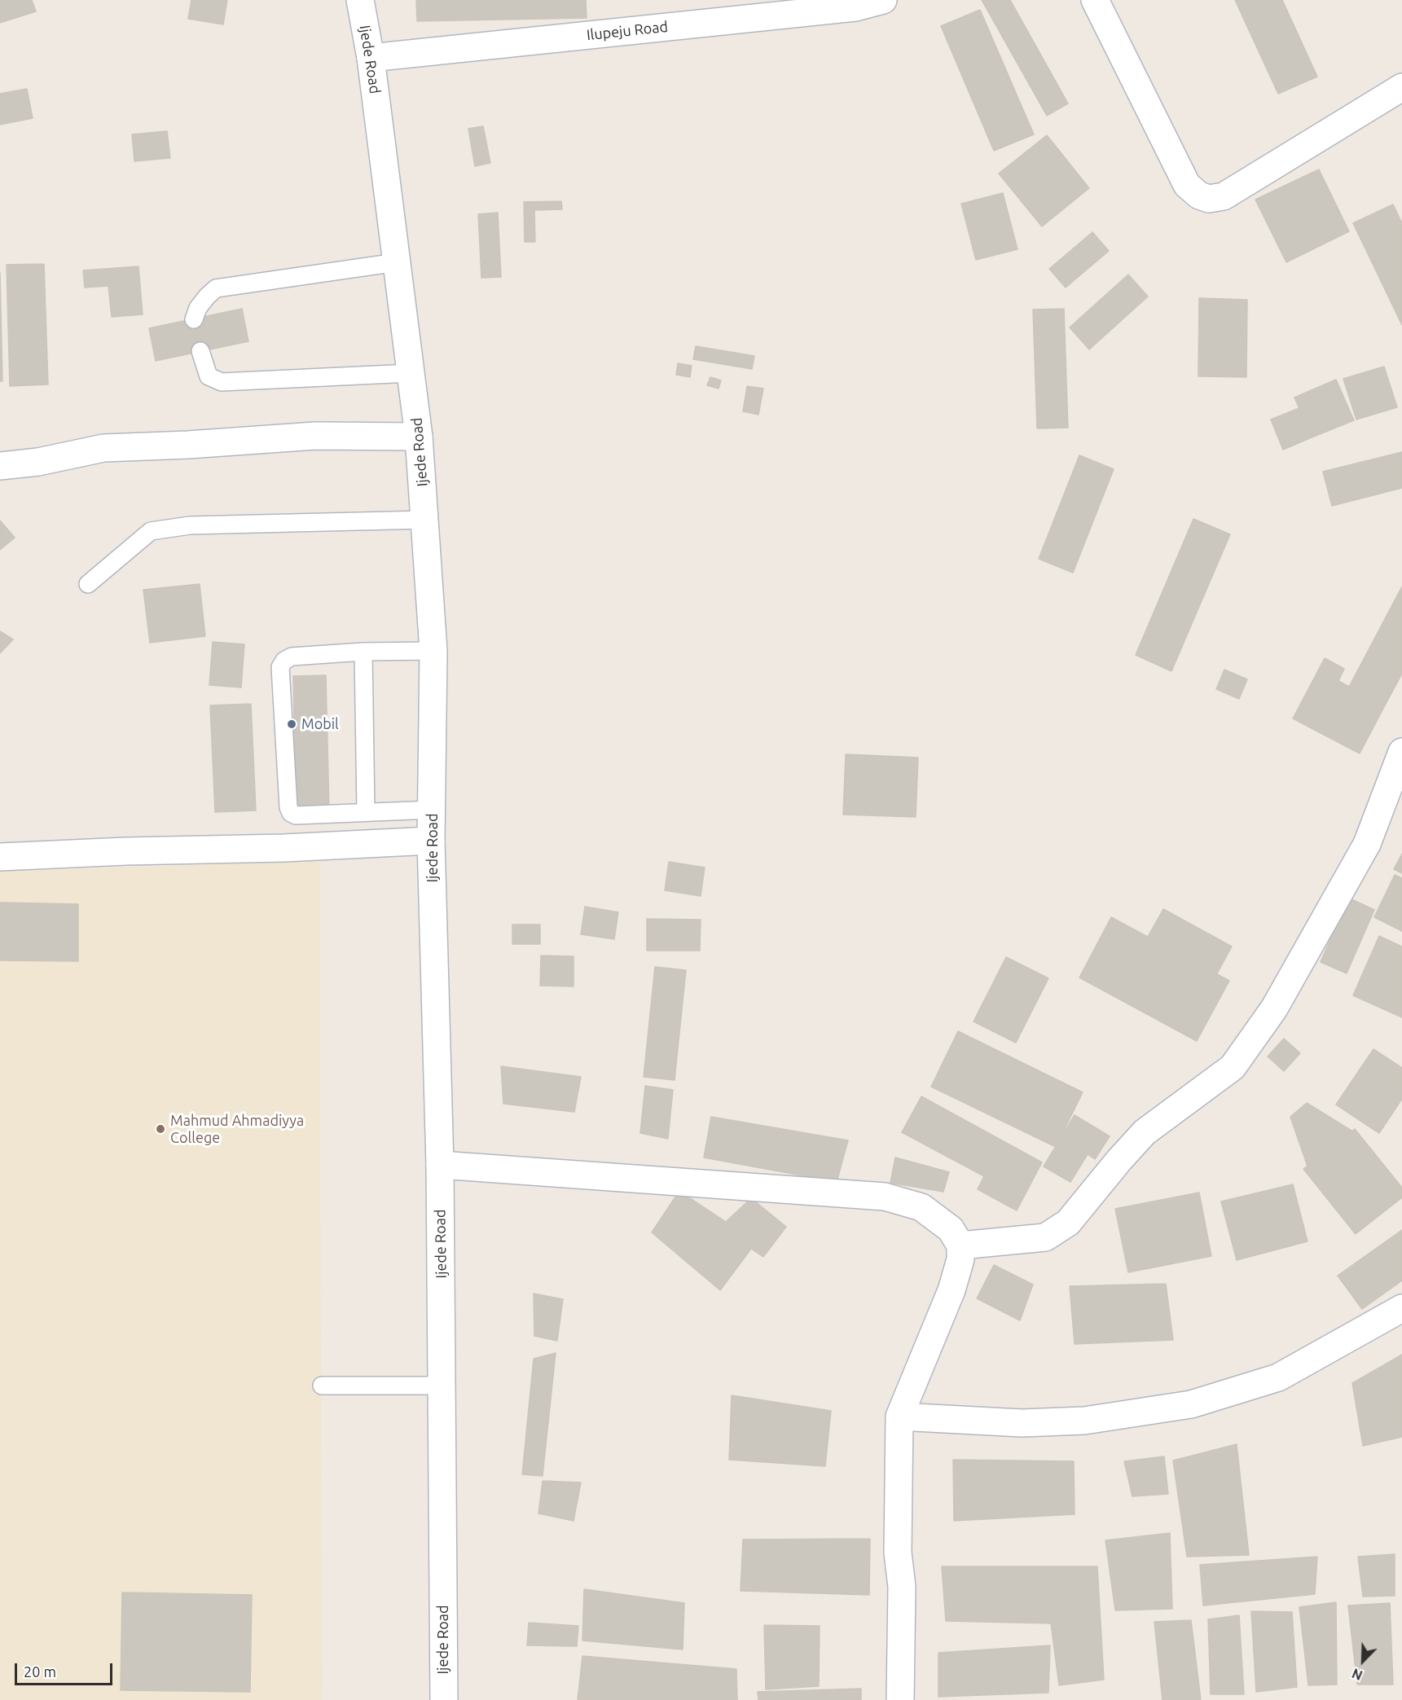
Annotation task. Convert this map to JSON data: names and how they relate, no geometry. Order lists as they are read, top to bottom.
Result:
{
  "streets": {
    "street": ["Ilupeju Road", "Ijede Road"]
  },
  "crossings": [
    ["Ilupeju Road", "Ijede Road"]
  ],
  "places": ["Mobil", "Mahmud Ahmadiyya College"],
  "scale_bar": "20 m",
  "north": "bottom left"
}
